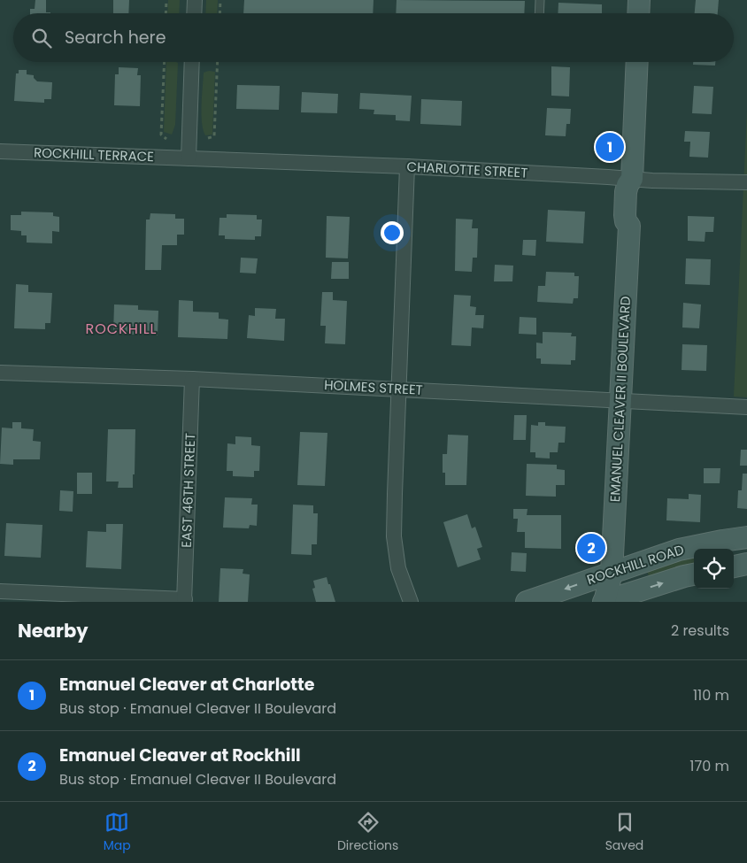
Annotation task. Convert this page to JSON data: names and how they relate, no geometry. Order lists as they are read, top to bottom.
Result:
{
  "streets": {
    "main road": ["EMANUEL CLEAVER II BOULEVARD", "ROCKHILL ROAD"],
    "street": [
      "ROCKHILL TERRACE",
      "CHARLOTTE STREET",
      "HOLMES STREET",
      "EAST 46TH STREET"
    ]
  },
  "crossings": [
    ["ROCKHILL TERRACE", "CHARLOTTE STREET"],
    ["CHARLOTTE STREET", "EMANUEL CLEAVER II BOULEVARD"],
    ["HOLMES STREET", "EMANUEL CLEAVER II BOULEVARD"],
    ["HOLMES STREET", "EAST 46TH STREET"],
    ["EMANUEL CLEAVER II BOULEVARD", "ROCKHILL ROAD"]
  ],
  "districts": ["ROCKHILL"],
  "page": {
    "search": "Search here",
    "pins": ["1", "2"],
    "heading": ["Nearby", "2 results"],
    "list": [
      {
        "mark": "1",
        "name": "Emanuel Cleaver at Charlotte",
        "note": "Bus stop · Emanuel Cleaver II Boulevard",
        "value": "110 m"
      },
      {
        "mark": "2",
        "name": "Emanuel Cleaver at Rockhill",
        "note": "Bus stop · Emanuel Cleaver II Boulevard",
        "value": "170 m"
      }
    ],
    "nav": ["Map", "Directions", "Saved"]
  }
}
